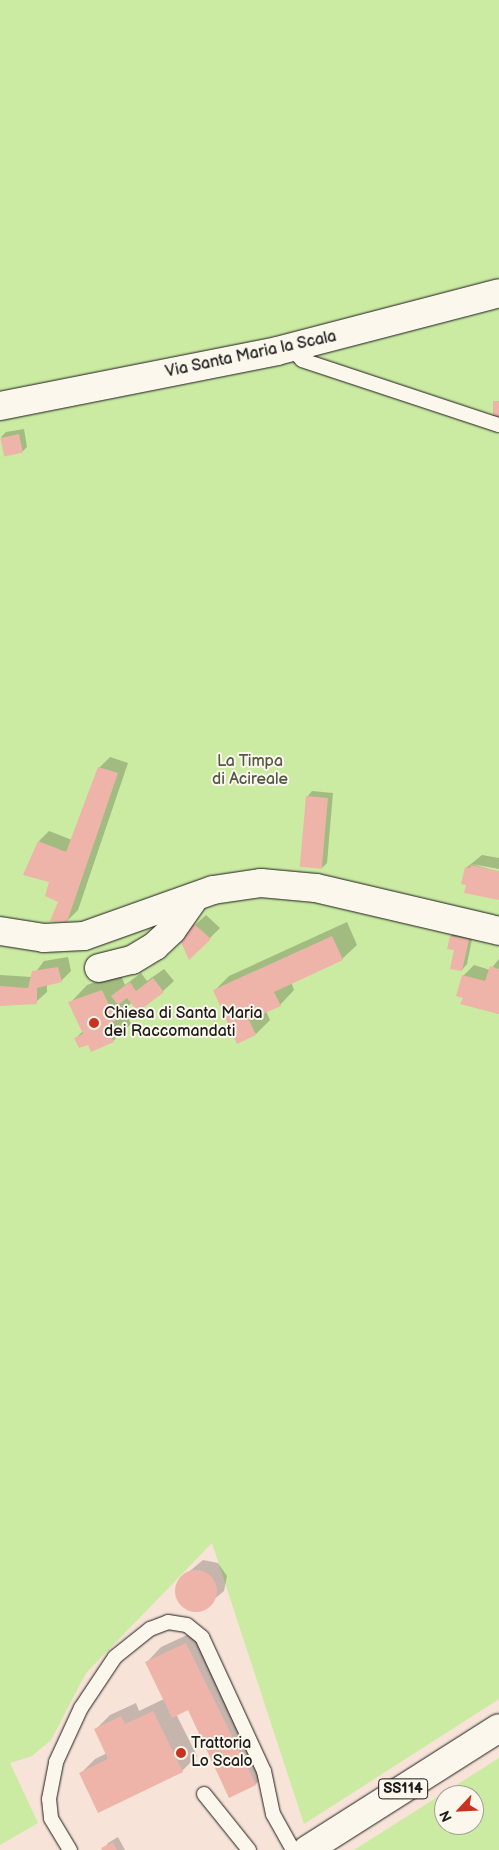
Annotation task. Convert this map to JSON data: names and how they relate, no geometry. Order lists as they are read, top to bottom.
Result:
{
  "streets": {
    "street": ["Via Santa Maria la Scala", "SS114"]
  },
  "parks": ["La Timpa di Acireale"],
  "places": ["Chiesa di Santa Maria dei Raccomandati", "Trattoria Lo Scalo"],
  "north": "bottom left"
}
